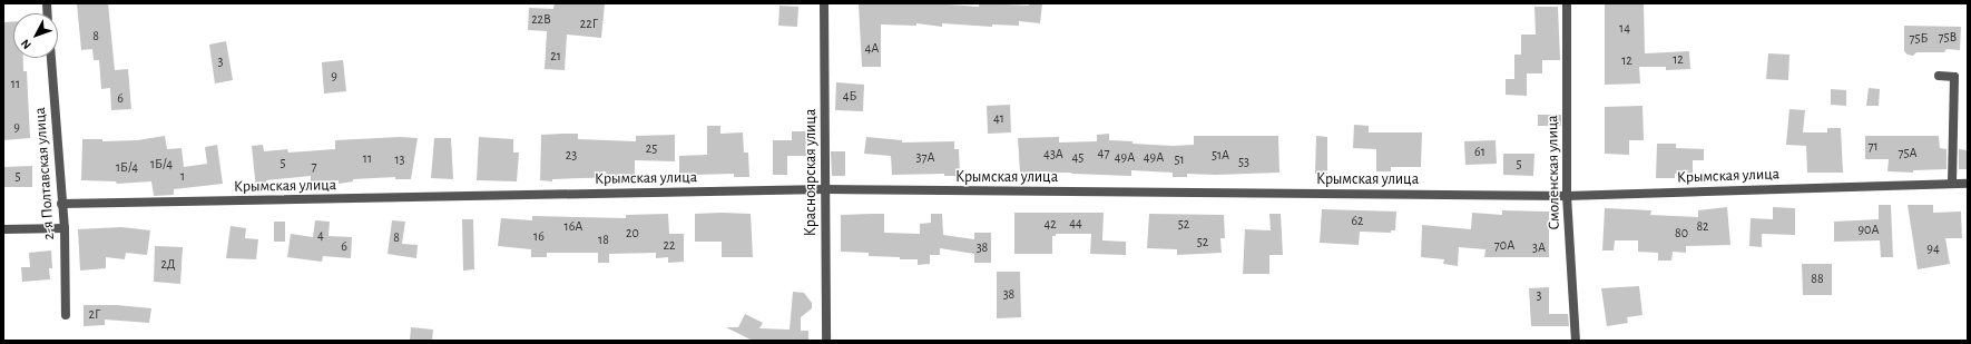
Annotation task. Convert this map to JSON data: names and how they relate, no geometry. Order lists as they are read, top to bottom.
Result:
{
  "streets": {
    "street": [
      "Красноярская улица",
      "Смоленская улица",
      "2-я Полтавская улица",
      "Крымская улица"
    ]
  },
  "crossings": [
    ["Красноярская улица", "Крымская улица"],
    ["Смоленская улица", "Крымская улица"],
    ["2-я Полтавская улица", "Крымская улица"]
  ],
  "house_numbers": [
    "22В",
    "22Г",
    "14",
    "8",
    "75В",
    "75Б",
    "4А",
    "21",
    "12",
    "12",
    "3",
    "9",
    "11",
    "4Б",
    "6",
    "41",
    "9",
    "71",
    "25",
    "61",
    "47",
    "75А",
    "43А",
    "23",
    "51А",
    "37А",
    "45",
    "49А",
    "49А",
    "11",
    "13",
    "51",
    "53",
    "5",
    "1Б/4",
    "5",
    "7",
    "1Б/4",
    "5",
    "1",
    "62",
    "44",
    "42",
    "52",
    "16А",
    "82",
    "90А",
    "20",
    "80",
    "4",
    "16",
    "8",
    "18",
    "52",
    "22",
    "70А",
    "6",
    "38",
    "3А",
    "94",
    "2Д",
    "88",
    "38",
    "3",
    "2Г"
  ],
  "north": "bottom left"
}
